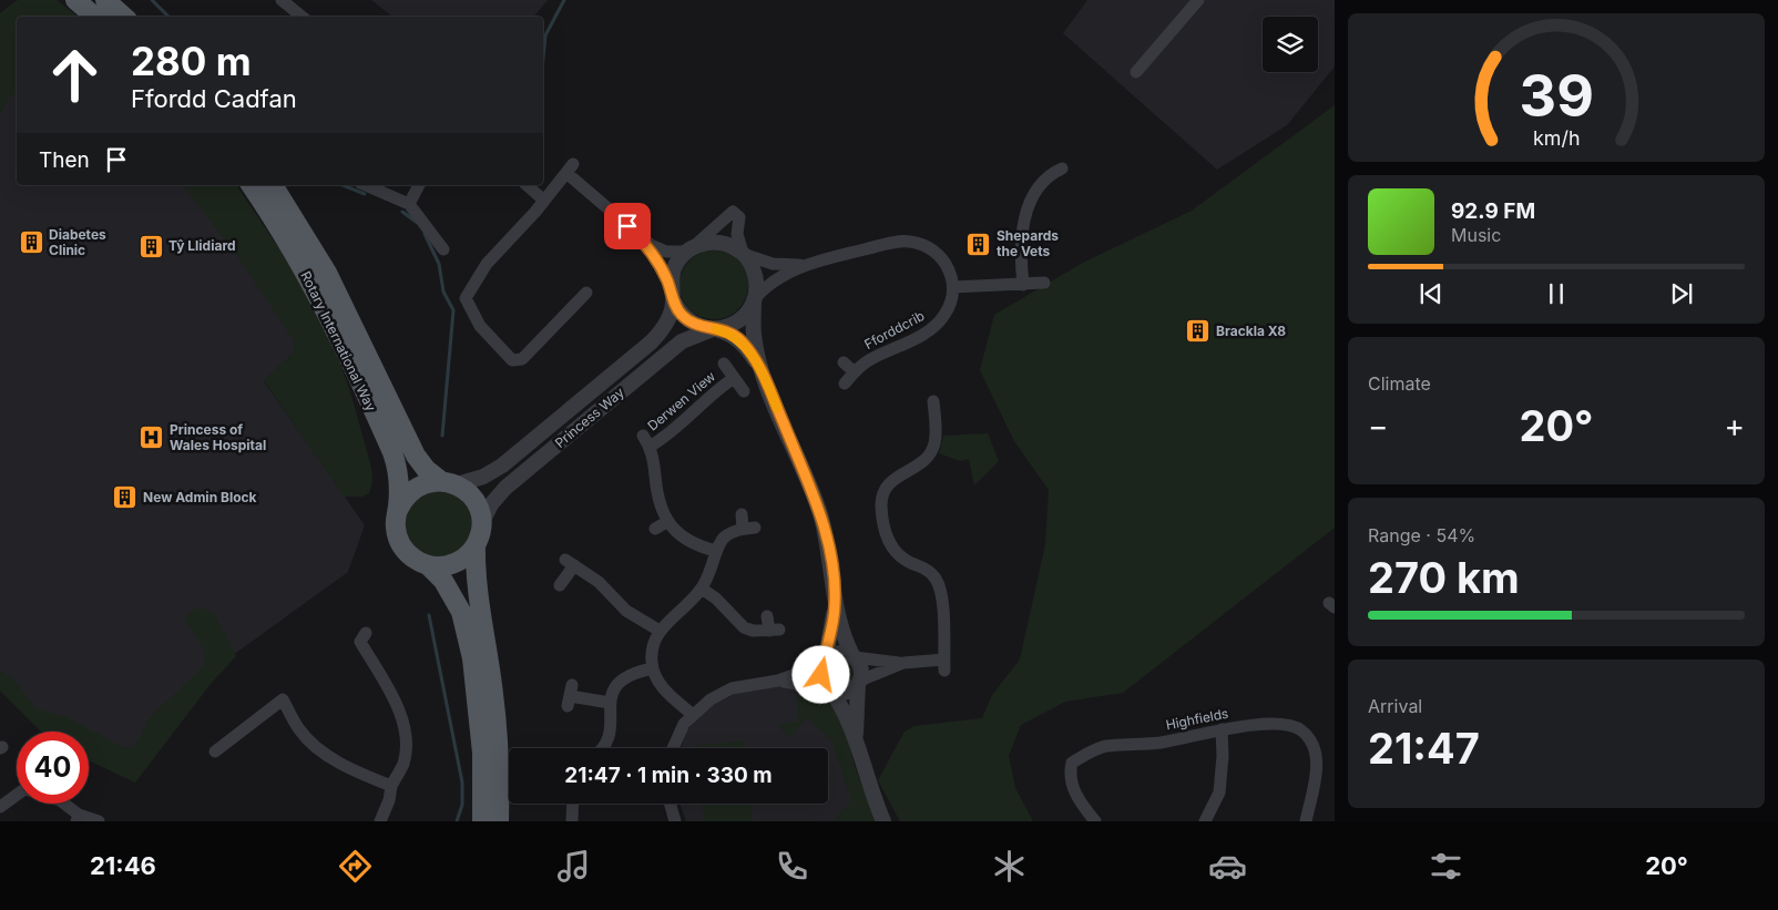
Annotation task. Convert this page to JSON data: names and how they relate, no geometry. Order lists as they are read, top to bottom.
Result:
{
  "streets": {
    "main road": ["Rotary International Way"],
    "street": [
      "Fforddcrib",
      "Derwen View",
      "Princess Way",
      "Highfields"
    ]
  },
  "crossings": [
    ["Rotary International Way", "Princess Way"]
  ],
  "places": {
    "building": [
      "Diabetes Clinic",
      "Shepards the Vets",
      "Tŷ Llidiard",
      "Brackla X8",
      "New Admin Block"
    ],
    "hospital": ["Princess of Wales Hospital"]
  },
  "page": {
    "turn": ["280 m", "Ffordd Cadfan"],
    "then": "Then",
    "song": ["92.9 FM", "Music"],
    "tile": [
      "Climate",
      ["Range · 54%", "270 km"],
      ["Arrival", "21:47"]
    ],
    "heat": ["−", "20°", "+"],
    "limit": "40",
    "trip": "21:47 · 1 min · 330 m",
    "tabs": ["21:46", "20°"],
    "gauge": ["39", "km/h"]
  }
}
